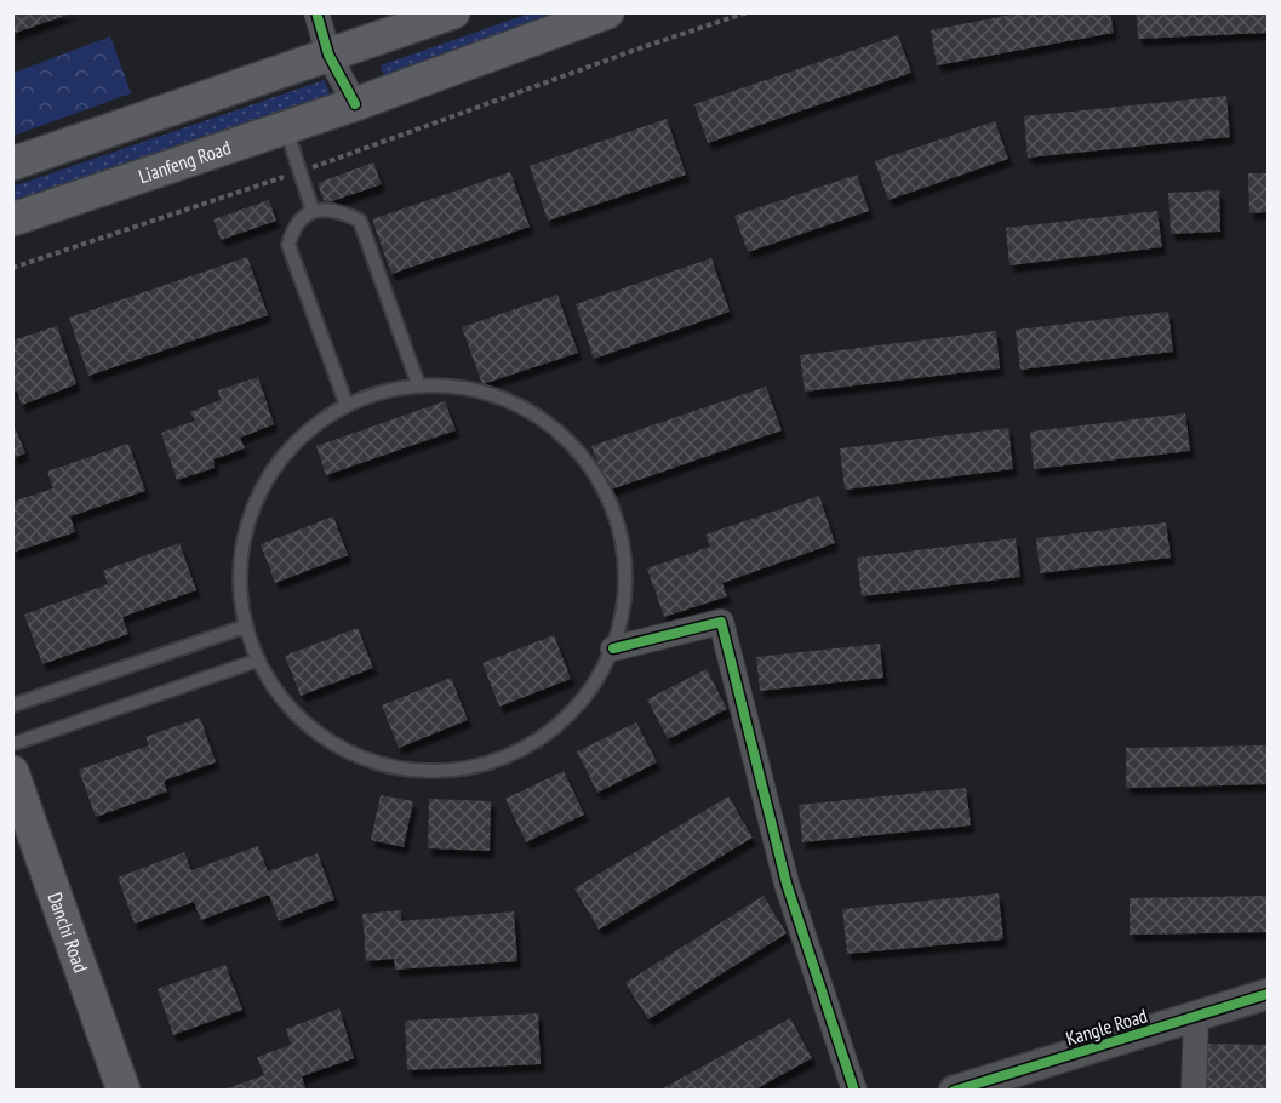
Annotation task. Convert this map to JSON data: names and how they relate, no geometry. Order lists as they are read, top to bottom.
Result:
{
  "streets": {
    "main road": ["Lianfeng Road", "Danchi Road"],
    "street": ["Kangle Road"]
  }
}
